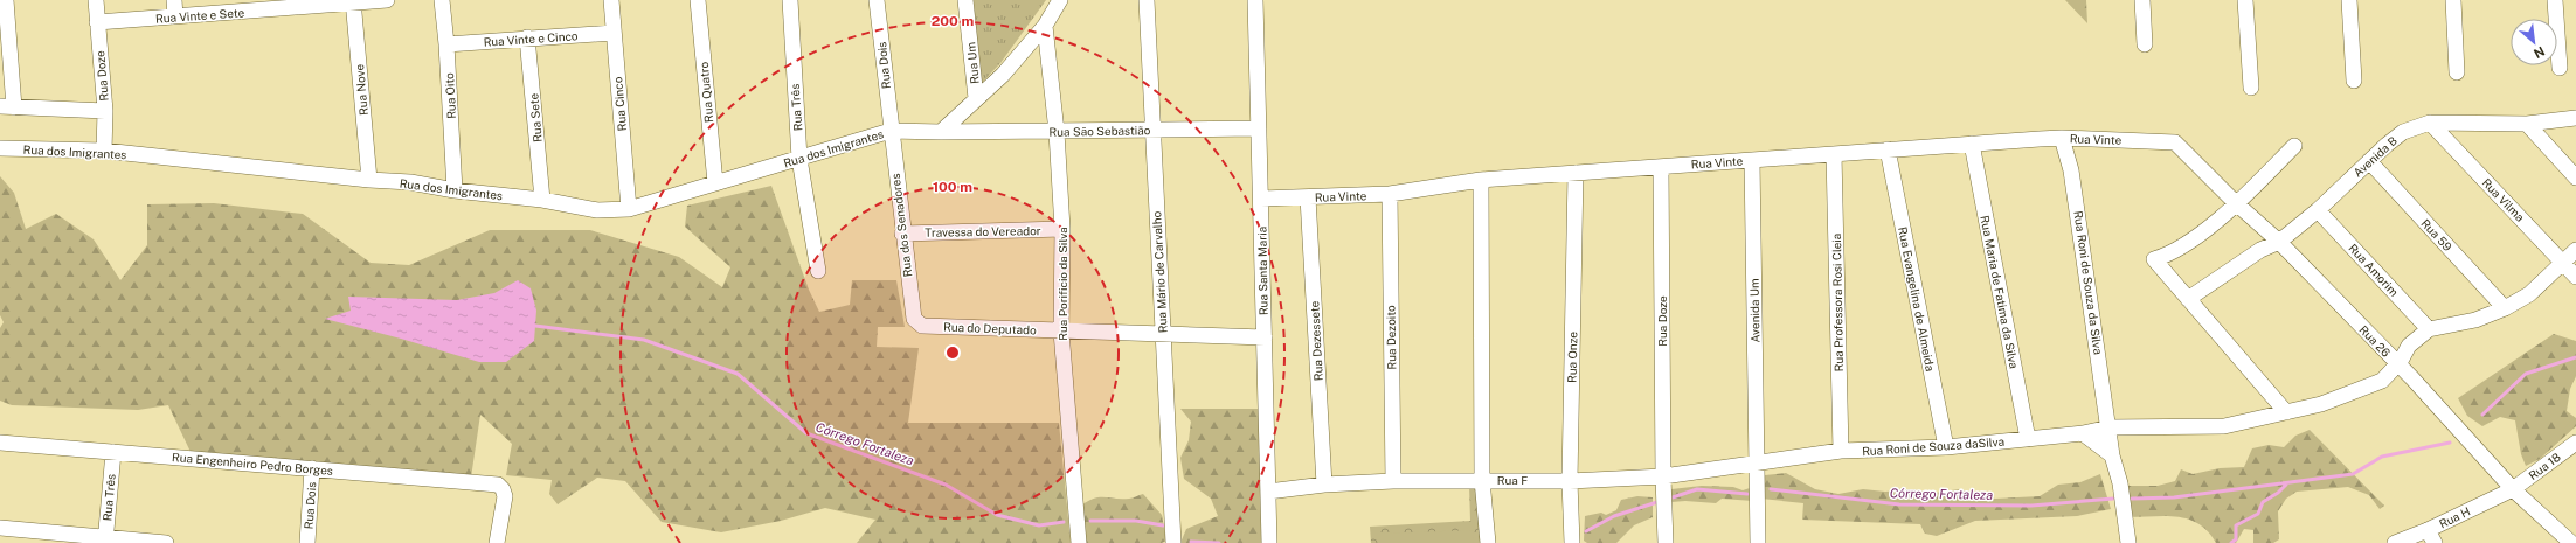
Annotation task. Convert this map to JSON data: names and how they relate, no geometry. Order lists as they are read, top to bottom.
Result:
{
  "streets": {
    "street": [
      "Rua Vinte e Sete",
      "Rua Vinte e Cinco",
      "Rua Um",
      "Rua Dois",
      "Rua Doze",
      "Rua Nove",
      "Rua Quatro",
      "Rua Oito",
      "Rua Cinco",
      "Rua Três",
      "Rua Sete",
      "Rua São Sebastião",
      "Rua Vinte",
      "Rua dos Imigrantes",
      "Avenida B",
      "Rua Vilma",
      "Rua dos Senadores",
      "Travessa do Vereador",
      "Rua 59",
      "Rua Amorim",
      "Rua Santa Maria",
      "Rua Mário de Carvalho",
      "Rua Roni de Souza da Silva",
      "Rua Porificio da Silva",
      "Rua Maria de Fatima da Silva",
      "Rua Evangelina de Almeida",
      "Rua Professora Rosi Cleia",
      "Avenida Um",
      "Rua do Deputado",
      "Rua Dezoito",
      "Rua Dezessete",
      "Rua 26",
      "Rua Onze",
      "Rua Roni de Souza daSilva",
      "Rua Engenheiro Pedro Borges",
      "Rua 18",
      "Rua F",
      "Rua H"
    ]
  },
  "crossings": [
    ["Rua Vinte e Sete", "Rua Doze"],
    ["Rua Vinte e Sete", "Rua Nove"],
    ["Rua Vinte e Cinco", "Rua Oito"],
    ["Rua Vinte e Cinco", "Rua Cinco"],
    ["Rua Vinte e Cinco", "Rua Sete"],
    ["Rua Dois", "Rua dos Imigrantes"],
    ["Rua Dois", "Rua dos Senadores"],
    ["Rua Dois", "Rua Engenheiro Pedro Borges"],
    ["Rua Doze", "Rua Vinte"],
    ["Rua Doze", "Rua dos Imigrantes"],
    ["Rua Doze", "Rua F"],
    ["Rua Nove", "Rua dos Imigrantes"],
    ["Rua Quatro", "Rua dos Imigrantes"],
    ["Rua Oito", "Rua dos Imigrantes"],
    ["Rua Cinco", "Rua dos Imigrantes"],
    ["Rua Três", "Rua dos Imigrantes"],
    ["Rua Três", "Rua Engenheiro Pedro Borges"],
    ["Rua Sete", "Rua dos Imigrantes"],
    ["Rua São Sebastião", "Rua dos Imigrantes"],
    ["Rua São Sebastião", "Rua Santa Maria"],
    ["Rua São Sebastião", "Rua Mário de Carvalho"],
    ["Rua São Sebastião", "Rua Porificio da Silva"],
    ["Rua Vinte", "Rua Santa Maria"],
    ["Rua Vinte", "Rua Roni de Souza da Silva"],
    ["Rua Vinte", "Rua Maria de Fatima da Silva"],
    ["Rua Vinte", "Rua Evangelina de Almeida"],
    ["Rua Vinte", "Rua Professora Rosi Cleia"],
    ["Rua Vinte", "Avenida Um"],
    ["Rua Vinte", "Rua Dezoito"],
    ["Rua Vinte", "Rua Dezessete"],
    ["Rua Vinte", "Rua 26"],
    ["Rua Vinte", "Rua Onze"],
    ["Rua dos Imigrantes", "Rua dos Senadores"],
    ["Avenida B", "Rua Vilma"],
    ["Avenida B", "Rua 59"],
    ["Avenida B", "Rua Amorim"],
    ["Avenida B", "Rua 26"],
    ["Rua dos Senadores", "Travessa do Vereador"],
    ["Rua dos Senadores", "Rua do Deputado"],
    ["Travessa do Vereador", "Rua Porificio da Silva"],
    ["Rua Amorim", "Rua Roni de Souza daSilva"],
    ["Rua Santa Maria", "Rua do Deputado"],
    ["Rua Santa Maria", "Rua F"],
    ["Rua Mário de Carvalho", "Rua do Deputado"],
    ["Rua Roni de Souza da Silva", "Rua Roni de Souza daSilva"],
    ["Rua Porificio da Silva", "Rua do Deputado"],
    ["Rua Maria de Fatima da Silva", "Rua Roni de Souza daSilva"],
    ["Rua Evangelina de Almeida", "Rua Roni de Souza daSilva"],
    ["Rua Professora Rosi Cleia", "Rua Roni de Souza daSilva"],
    ["Avenida Um", "Rua Roni de Souza daSilva"],
    ["Avenida Um", "Rua F"],
    ["Rua Dezoito", "Rua F"],
    ["Rua Dezessete", "Rua F"],
    ["Rua 26", "Rua Roni de Souza daSilva"],
    ["Rua 26", "Rua 18"],
    ["Rua 26", "Rua H"],
    ["Rua Onze", "Rua F"],
    ["Rua Roni de Souza daSilva", "Rua F"],
    ["Rua 18", "Rua H"]
  ],
  "water": ["Córrego Fortaleza"],
  "north": "bottom right",
  "rings": ["200 m", "100 m"]
}
